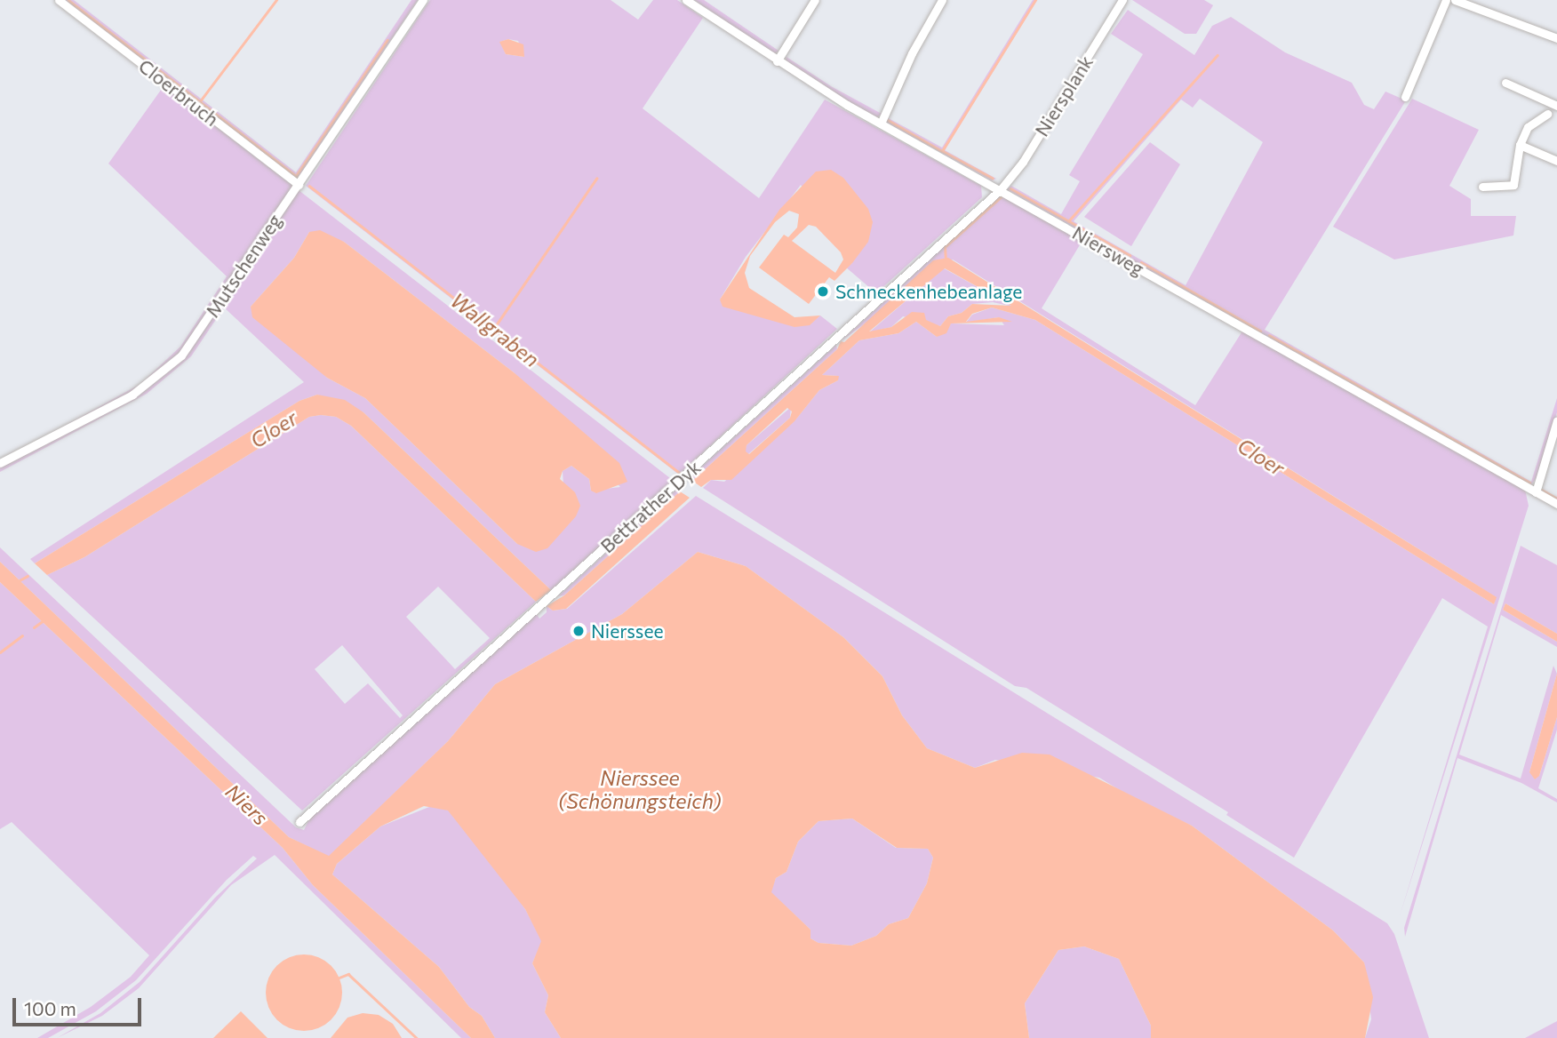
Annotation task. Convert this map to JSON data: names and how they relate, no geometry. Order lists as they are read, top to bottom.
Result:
{
  "streets": {
    "street": [
      "Cloerbruch",
      "Niersplank",
      "Niersweg",
      "Mutschenweg",
      "Bettrather Dyk"
    ]
  },
  "crossings": [
    ["Cloerbruch", "Mutschenweg"],
    ["Niersplank", "Niersweg"],
    ["Niersplank", "Bettrather Dyk"],
    ["Niersweg", "Bettrather Dyk"]
  ],
  "water": [
    "Wallgraben",
    "Cloer",
    "Nierssee (Schönungsteich)",
    "Niers"
  ],
  "places": ["Schneckenhebeanlage", "Nierssee"],
  "scale_bar": "100 m"
}
